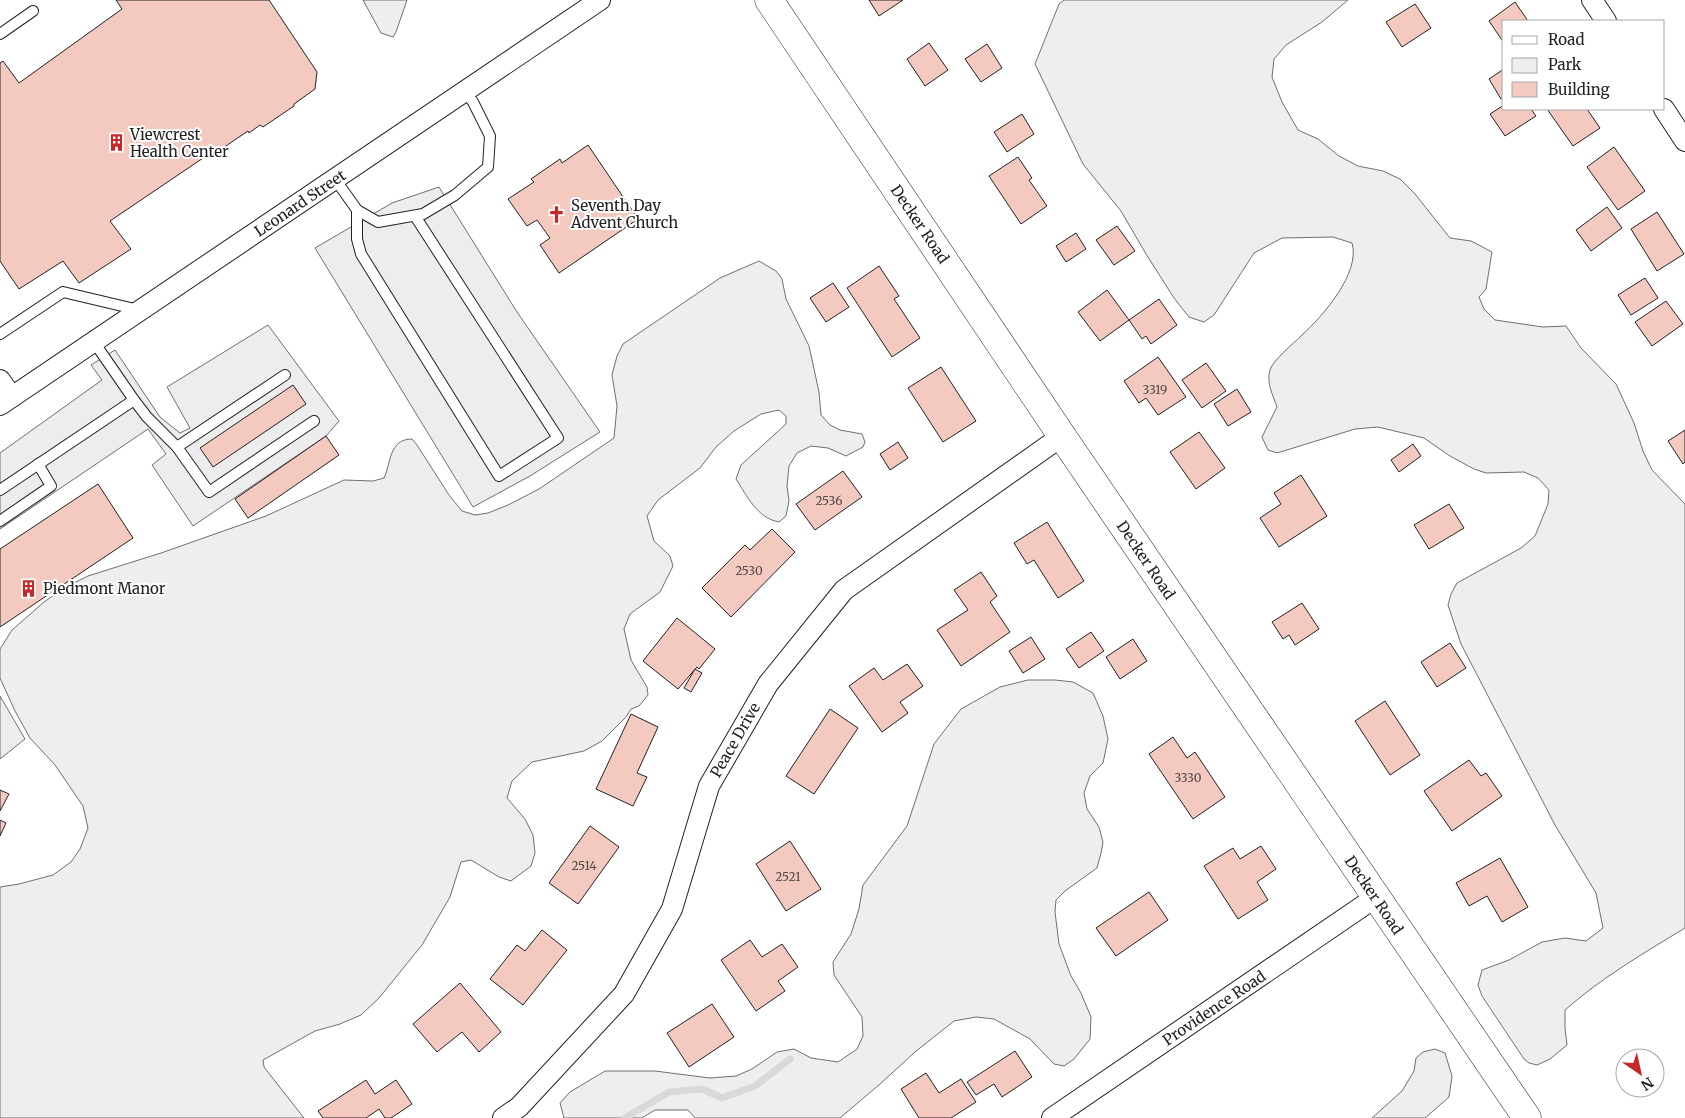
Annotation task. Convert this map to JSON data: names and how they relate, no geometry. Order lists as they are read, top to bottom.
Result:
{
  "streets": {
    "street": [
      "Leonard Street",
      "Decker Road",
      "Peace Drive",
      "Providence Road"
    ]
  },
  "crossings": [
    ["Decker Road", "Peace Drive"],
    ["Decker Road", "Providence Road"]
  ],
  "places": {
    "building": ["Viewcrest Health Center", "Piedmont Manor"],
    "church": ["Seventh Day Advent Church"]
  },
  "house_numbers": [
    "3319",
    "2536",
    "2530",
    "3330",
    "2514",
    "2521"
  ],
  "legend": ["Road", "Park", "Building"],
  "north": "bottom right"
}
